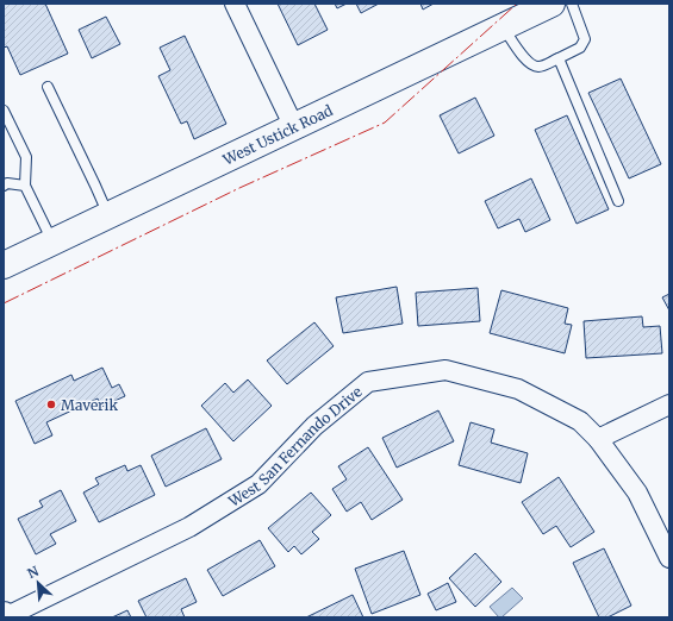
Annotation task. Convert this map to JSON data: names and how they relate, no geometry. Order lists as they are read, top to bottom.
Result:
{
  "streets": {
    "main road": ["West Ustick Road"],
    "street": ["West San Fernando Drive"]
  },
  "places": ["Maverik"],
  "north": "top left"
}
